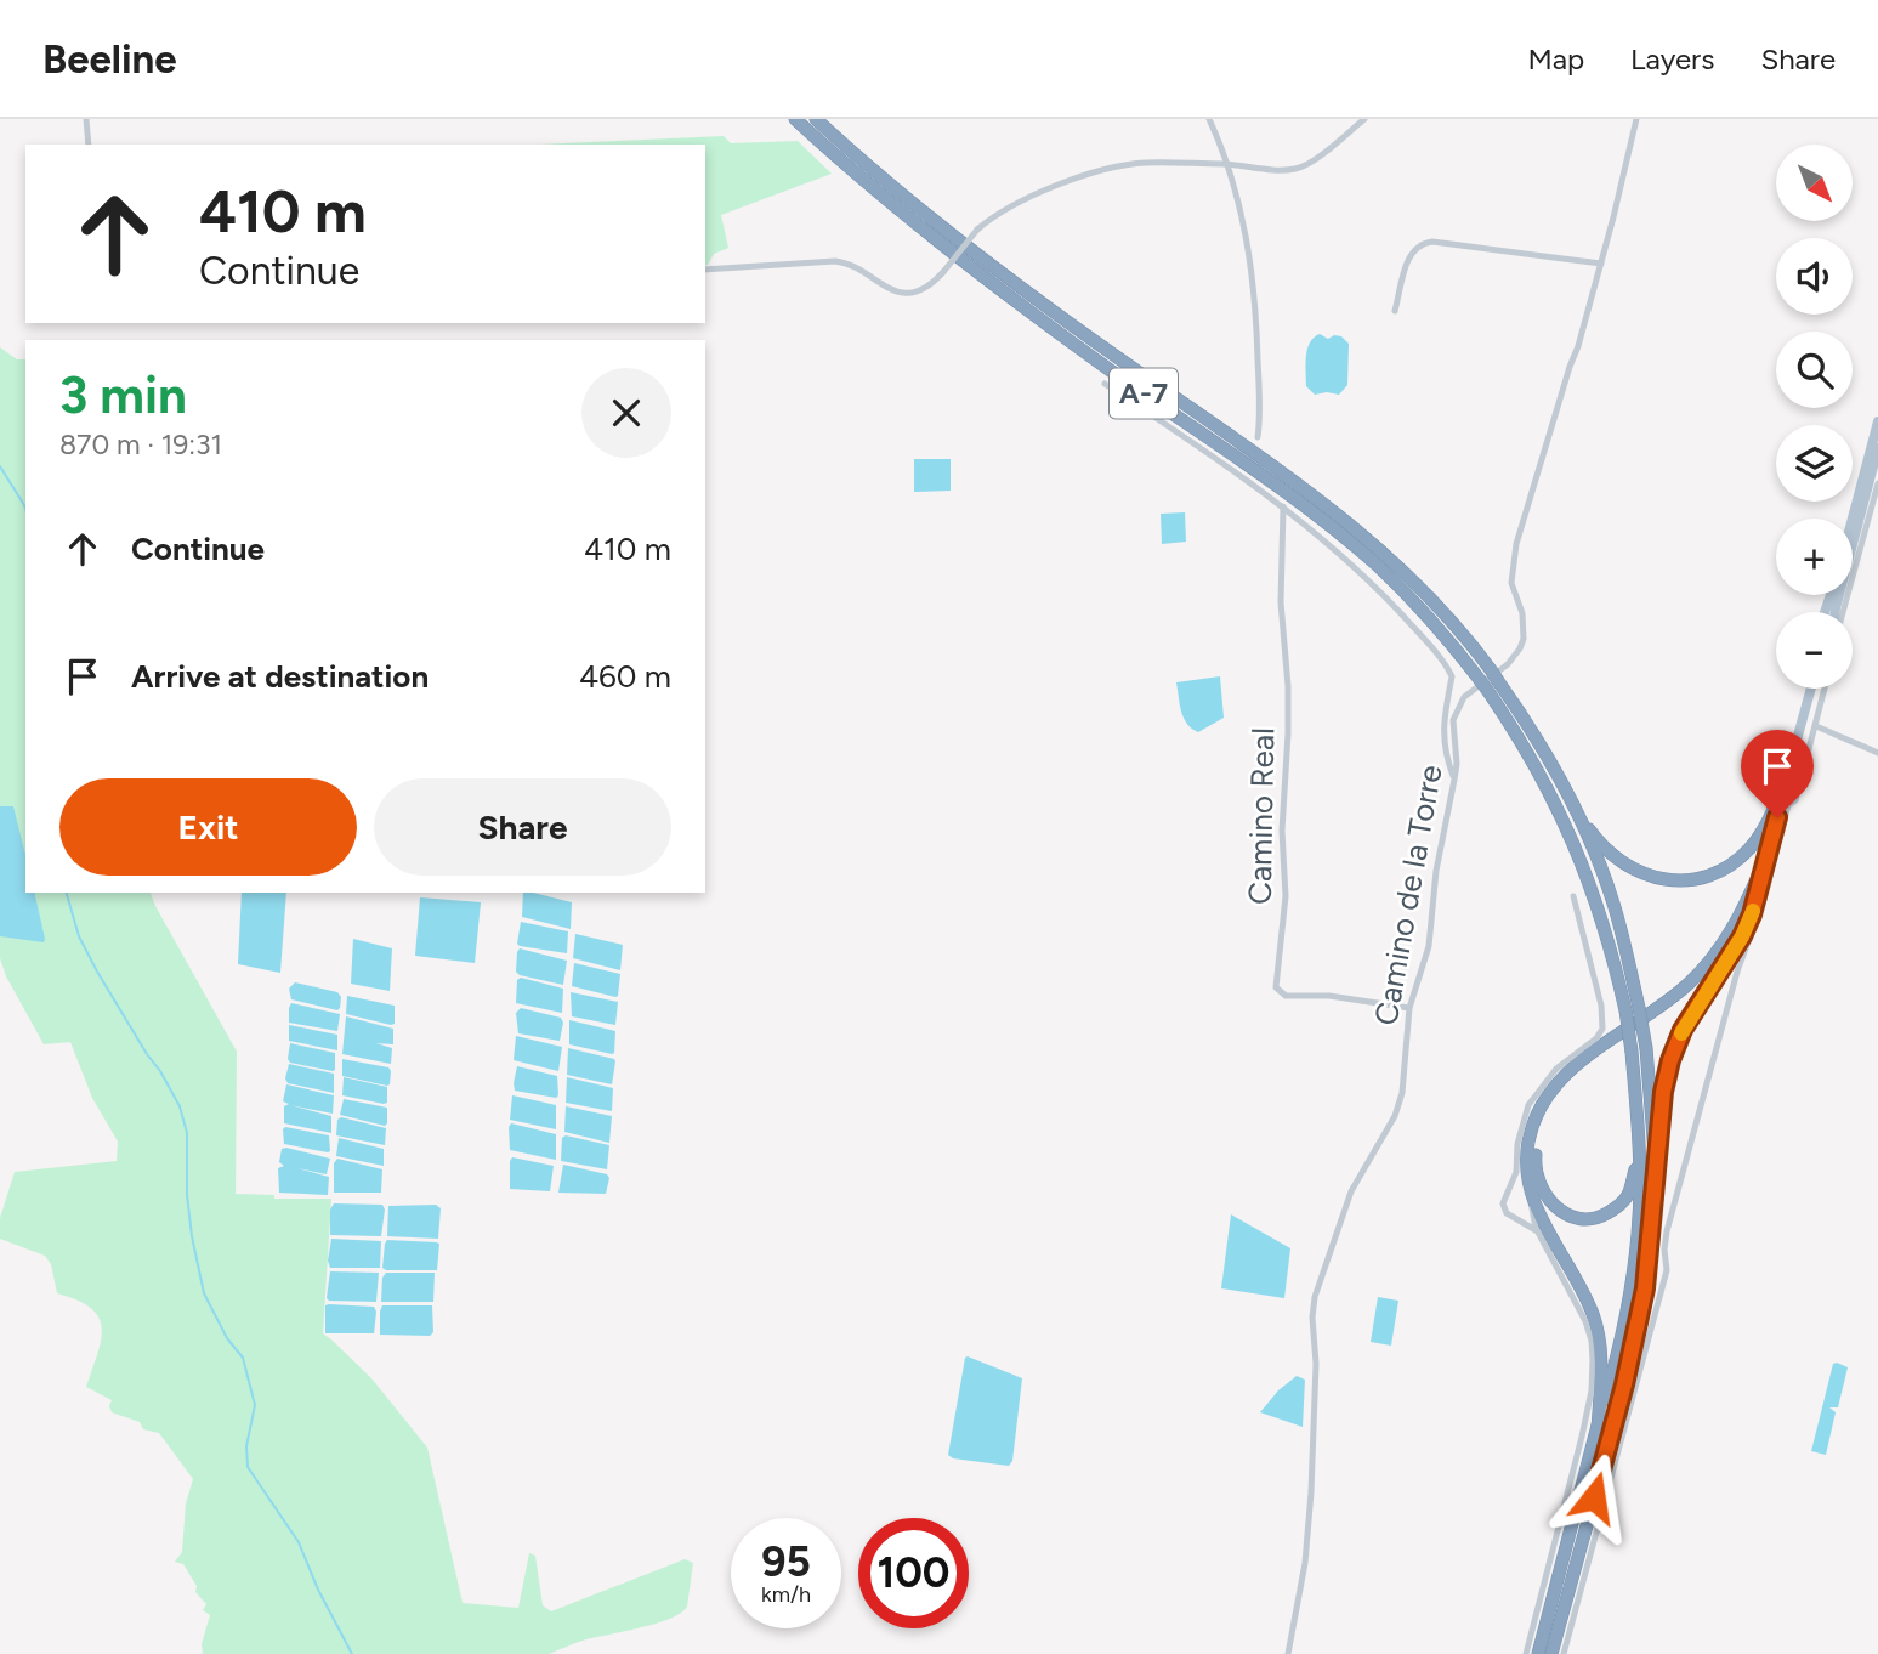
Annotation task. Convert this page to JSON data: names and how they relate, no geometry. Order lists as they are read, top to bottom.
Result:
{
  "streets": {
    "highway": ["A-7"],
    "street": ["Camino Real", "Camino de la Torre"]
  },
  "crossings": [
    ["Camino Real", "Camino de la Torre"]
  ],
  "north": "bottom right",
  "page": {
    "header": "Beeline",
    "nav": ["Map", "Layers", "Share"],
    "map_buttons": ["+", "−"],
    "turn": ["410 m", "Continue"],
    "heading": ["3 min", "870 m · 19:31"],
    "list": [
      {
        "name": "Continue",
        "value": "410 m"
      },
      {
        "name": "Arrive at destination",
        "value": "460 m"
      }
    ],
    "buttons": ["Exit", "Share"],
    "speed": "95 km/h",
    "limit": "100"
  }
}
